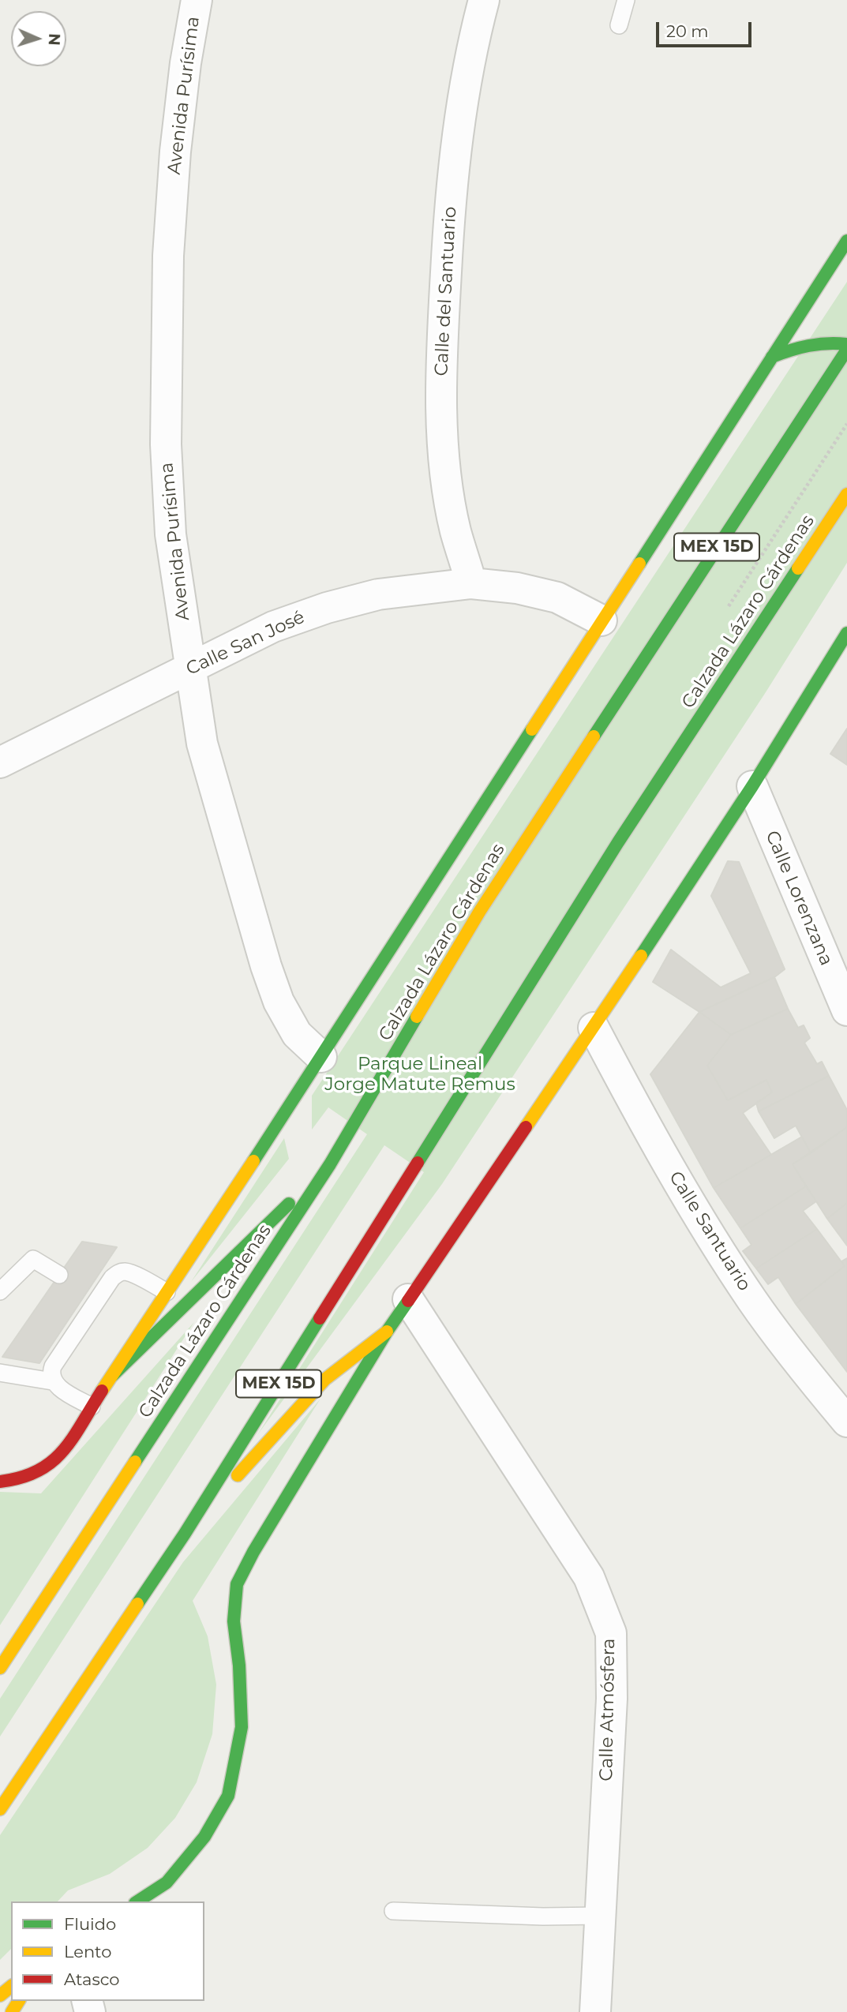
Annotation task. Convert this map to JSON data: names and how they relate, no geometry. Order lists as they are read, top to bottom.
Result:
{
  "streets": {
    "main road": ["MEX 15D", "Calzada Lázaro Cárdenas"],
    "street": [
      "Avenida Purísima",
      "Calle del Santuario",
      "Calle San José",
      "Calle Lorenzana",
      "Calle Santuario",
      "Calle Atmósfera"
    ]
  },
  "crossings": [
    ["Avenida Purísima", "Calzada Lázaro Cárdenas"],
    ["Avenida Purísima", "Calle San José"],
    ["Calle del Santuario", "Calle San José"],
    ["Calzada Lázaro Cárdenas", "Calle San José"]
  ],
  "parks": ["Parque Lineal Jorge Matute Remus"],
  "legend": ["Fluido", "Lento", "Atasco"],
  "scale_bar": "20 m",
  "north": "right"
}
